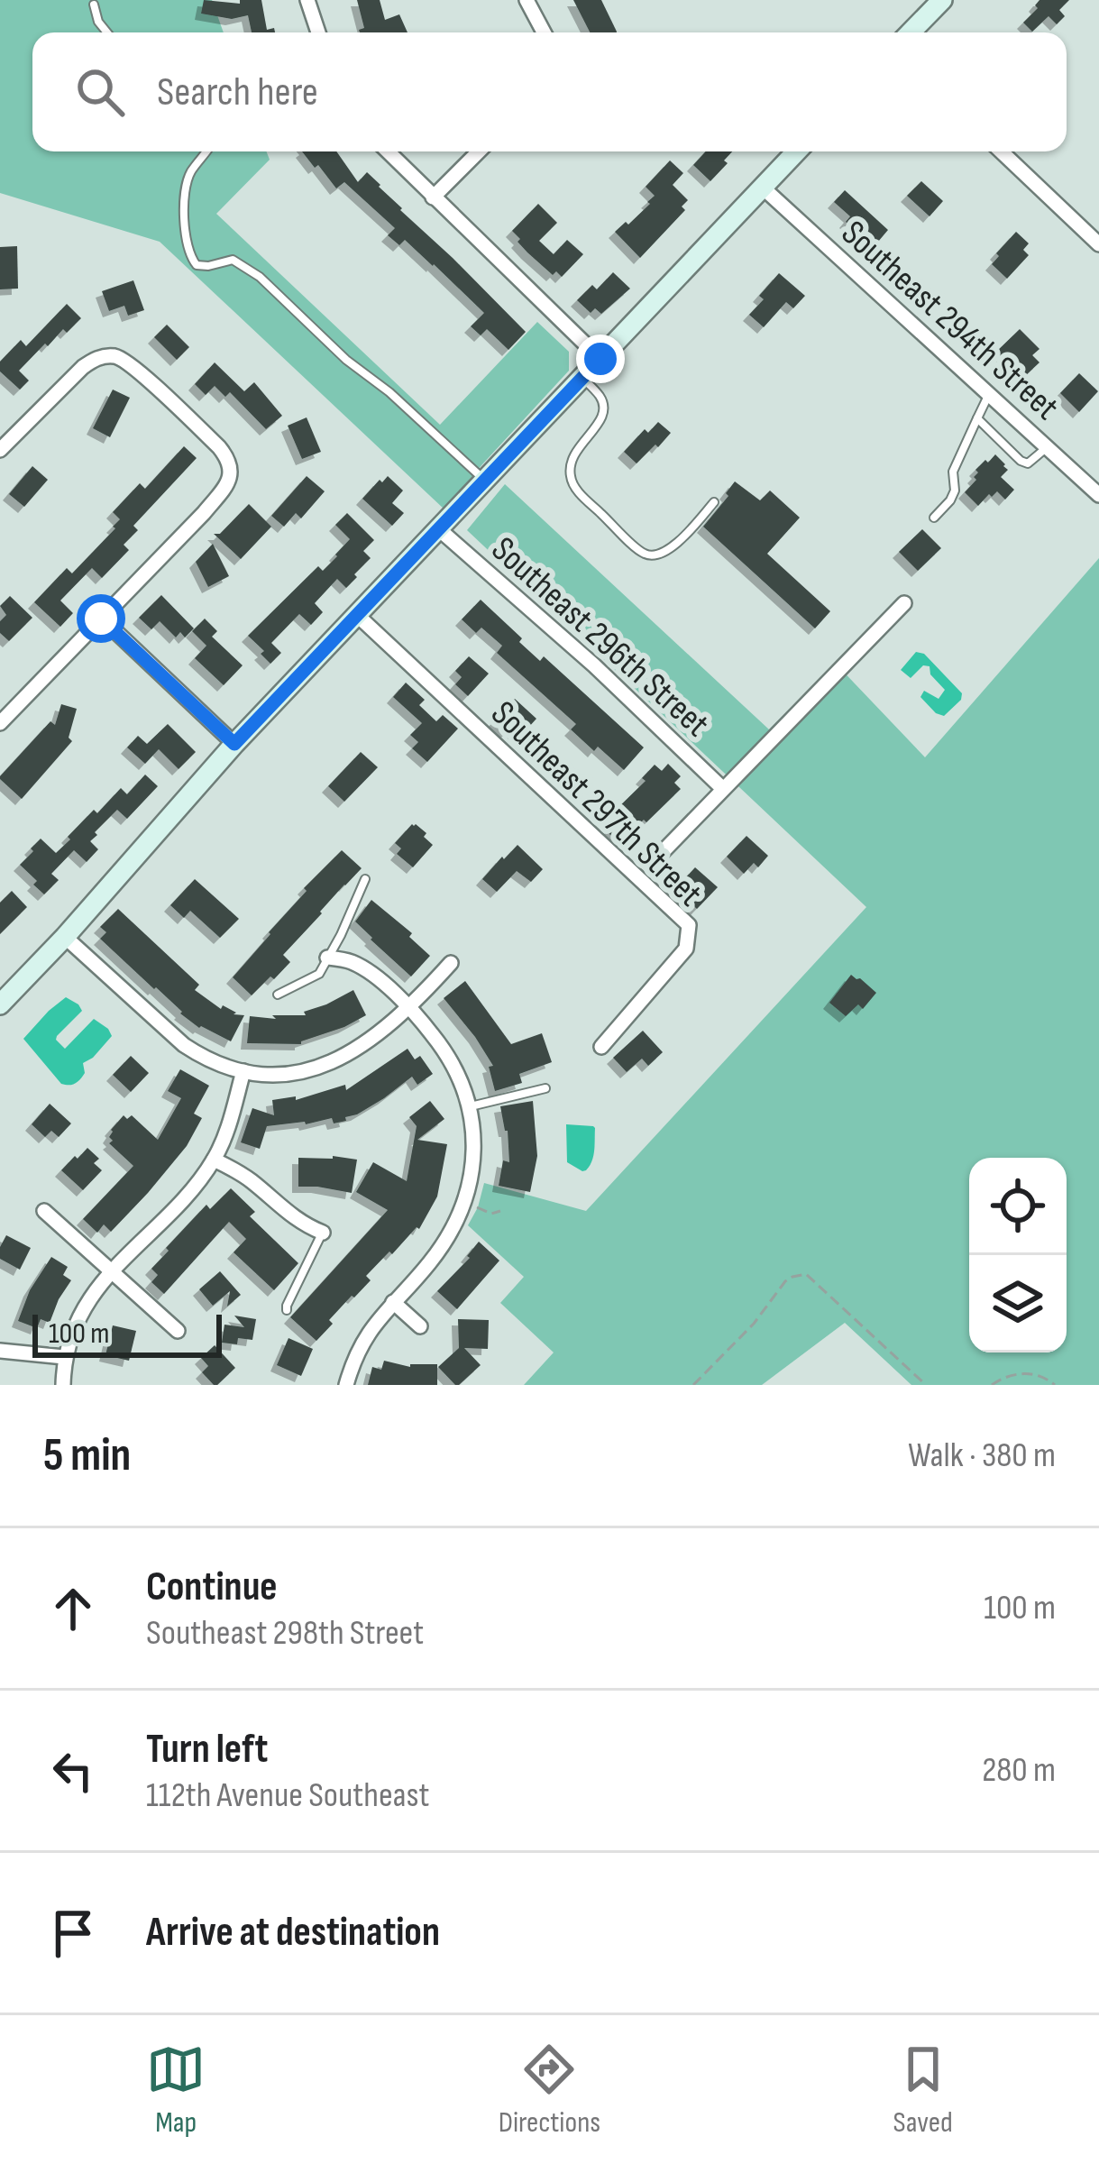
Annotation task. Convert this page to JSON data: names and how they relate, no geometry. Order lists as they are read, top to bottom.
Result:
{
  "streets": {
    "street": ["Southeast 294th Street", "Southeast 296th Street", "Southeast 297th Street"]
  },
  "scale_bar": "100 m",
  "page": {
    "search": "Search here",
    "scale": "100 m",
    "heading": ["5 min", "Walk · 380 m"],
    "list": [
      ["Continue", "Southeast 298th Street", "100 m"],
      ["Turn left", "112th Avenue Southeast", "280 m"],
      "Arrive at destination"
    ],
    "nav": ["Map", "Directions", "Saved"]
  }
}
